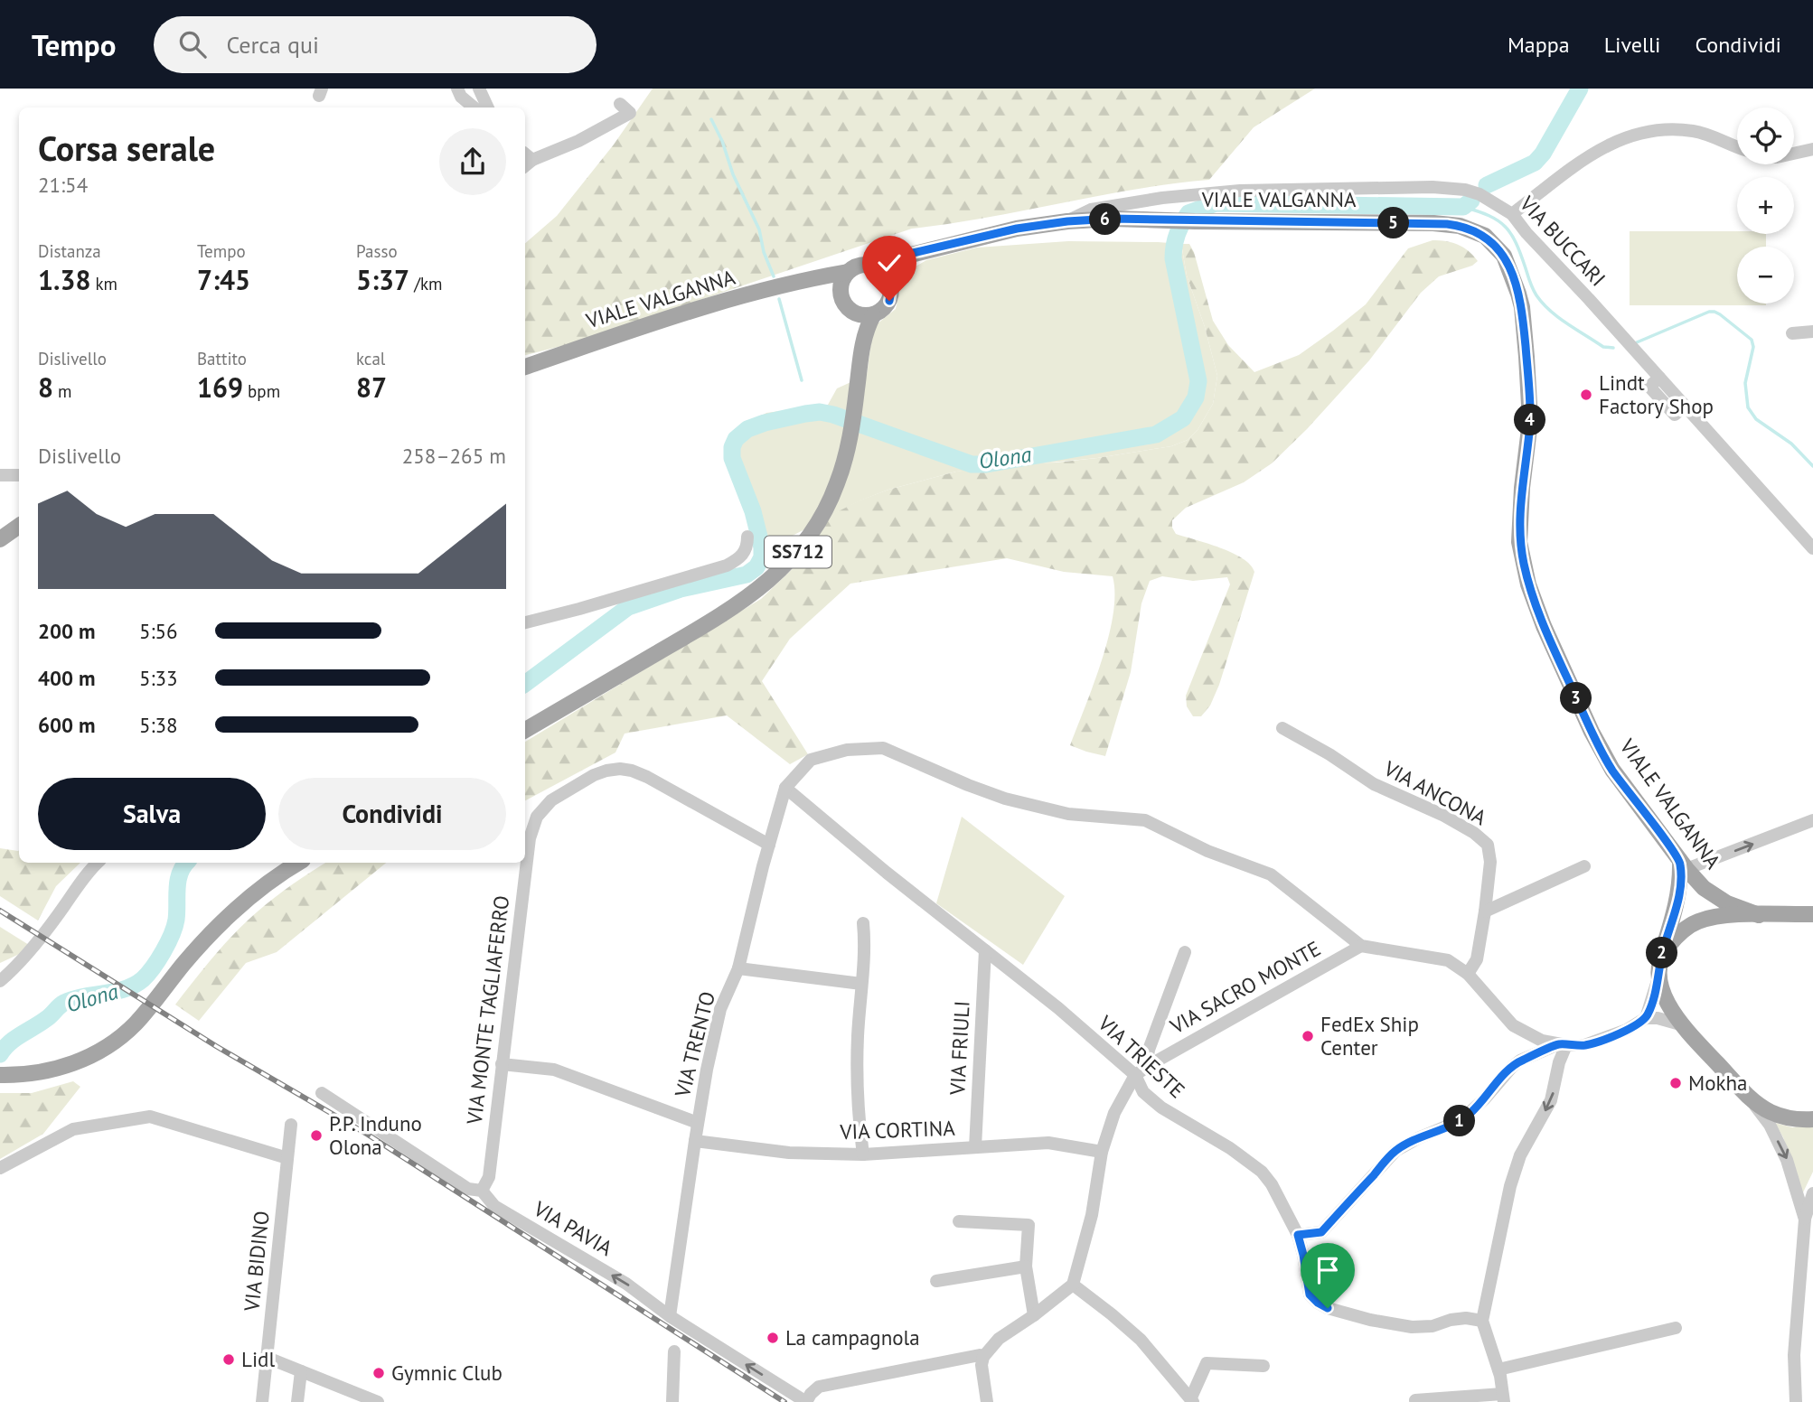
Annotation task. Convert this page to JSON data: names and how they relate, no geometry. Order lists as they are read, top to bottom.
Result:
{
  "streets": {
    "main road": ["VIALE VALGANNA", "SS712"],
    "street": [
      "VIA BUCCARI",
      "VIA ANCONA",
      "VIA SACRO MONTE",
      "VIA MONTE TAGLIAFERRO",
      "VIA TRENTO",
      "VIA FRIULI",
      "VIA TRIESTE",
      "VIA CORTINA",
      "VIA PAVIA",
      "VIA BIDINO"
    ]
  },
  "crossings": [
    ["VIALE VALGANNA", "VIA BUCCARI"],
    ["VIALE VALGANNA", "SS712"],
    ["VIA SACRO MONTE", "VIA TRIESTE"],
    ["VIA SACRO MONTE", "VIA CORTINA"],
    ["VIA MONTE TAGLIAFERRO", "VIA TRENTO"],
    ["VIA MONTE TAGLIAFERRO", "VIA PAVIA"],
    ["VIA TRENTO", "VIA TRIESTE"],
    ["VIA TRENTO", "VIA CORTINA"],
    ["VIA TRENTO", "VIA PAVIA"],
    ["VIA FRIULI", "VIA TRIESTE"],
    ["VIA FRIULI", "VIA CORTINA"]
  ],
  "one_way": ["VIA PAVIA"],
  "water": ["Olona"],
  "places": [
    "Lindt Factory Shop",
    "FedEx Ship Center",
    "Mokha",
    "P.P. Induno Olona",
    "La campagnola",
    "Lidl",
    "Gymnic Club"
  ],
  "page": {
    "header": "Tempo",
    "search": "Cerca qui",
    "nav": ["Mappa", "Livelli", "Condividi"],
    "map_buttons": ["+", "−"],
    "heading": ["Corsa serale", "21:54"],
    "pins": [
      "6",
      "5",
      "4",
      "3",
      "2",
      "1"
    ],
    "stats": [
      ["Distanza", "1.38 km"],
      ["Tempo", "7:45"],
      ["Passo", "5:37 /km"],
      ["Dislivello", "8 m"],
      ["Battito", "169 bpm"],
      ["kcal", "87"]
    ],
    "chart": ["Dislivello", "258–265 m"],
    "list": [
      {
        "name": "200 m",
        "note": "5:56"
      },
      {
        "name": "400 m",
        "note": "5:33"
      },
      {
        "name": "600 m",
        "note": "5:38"
      }
    ],
    "buttons": ["Salva", "Condividi"]
  }
}
